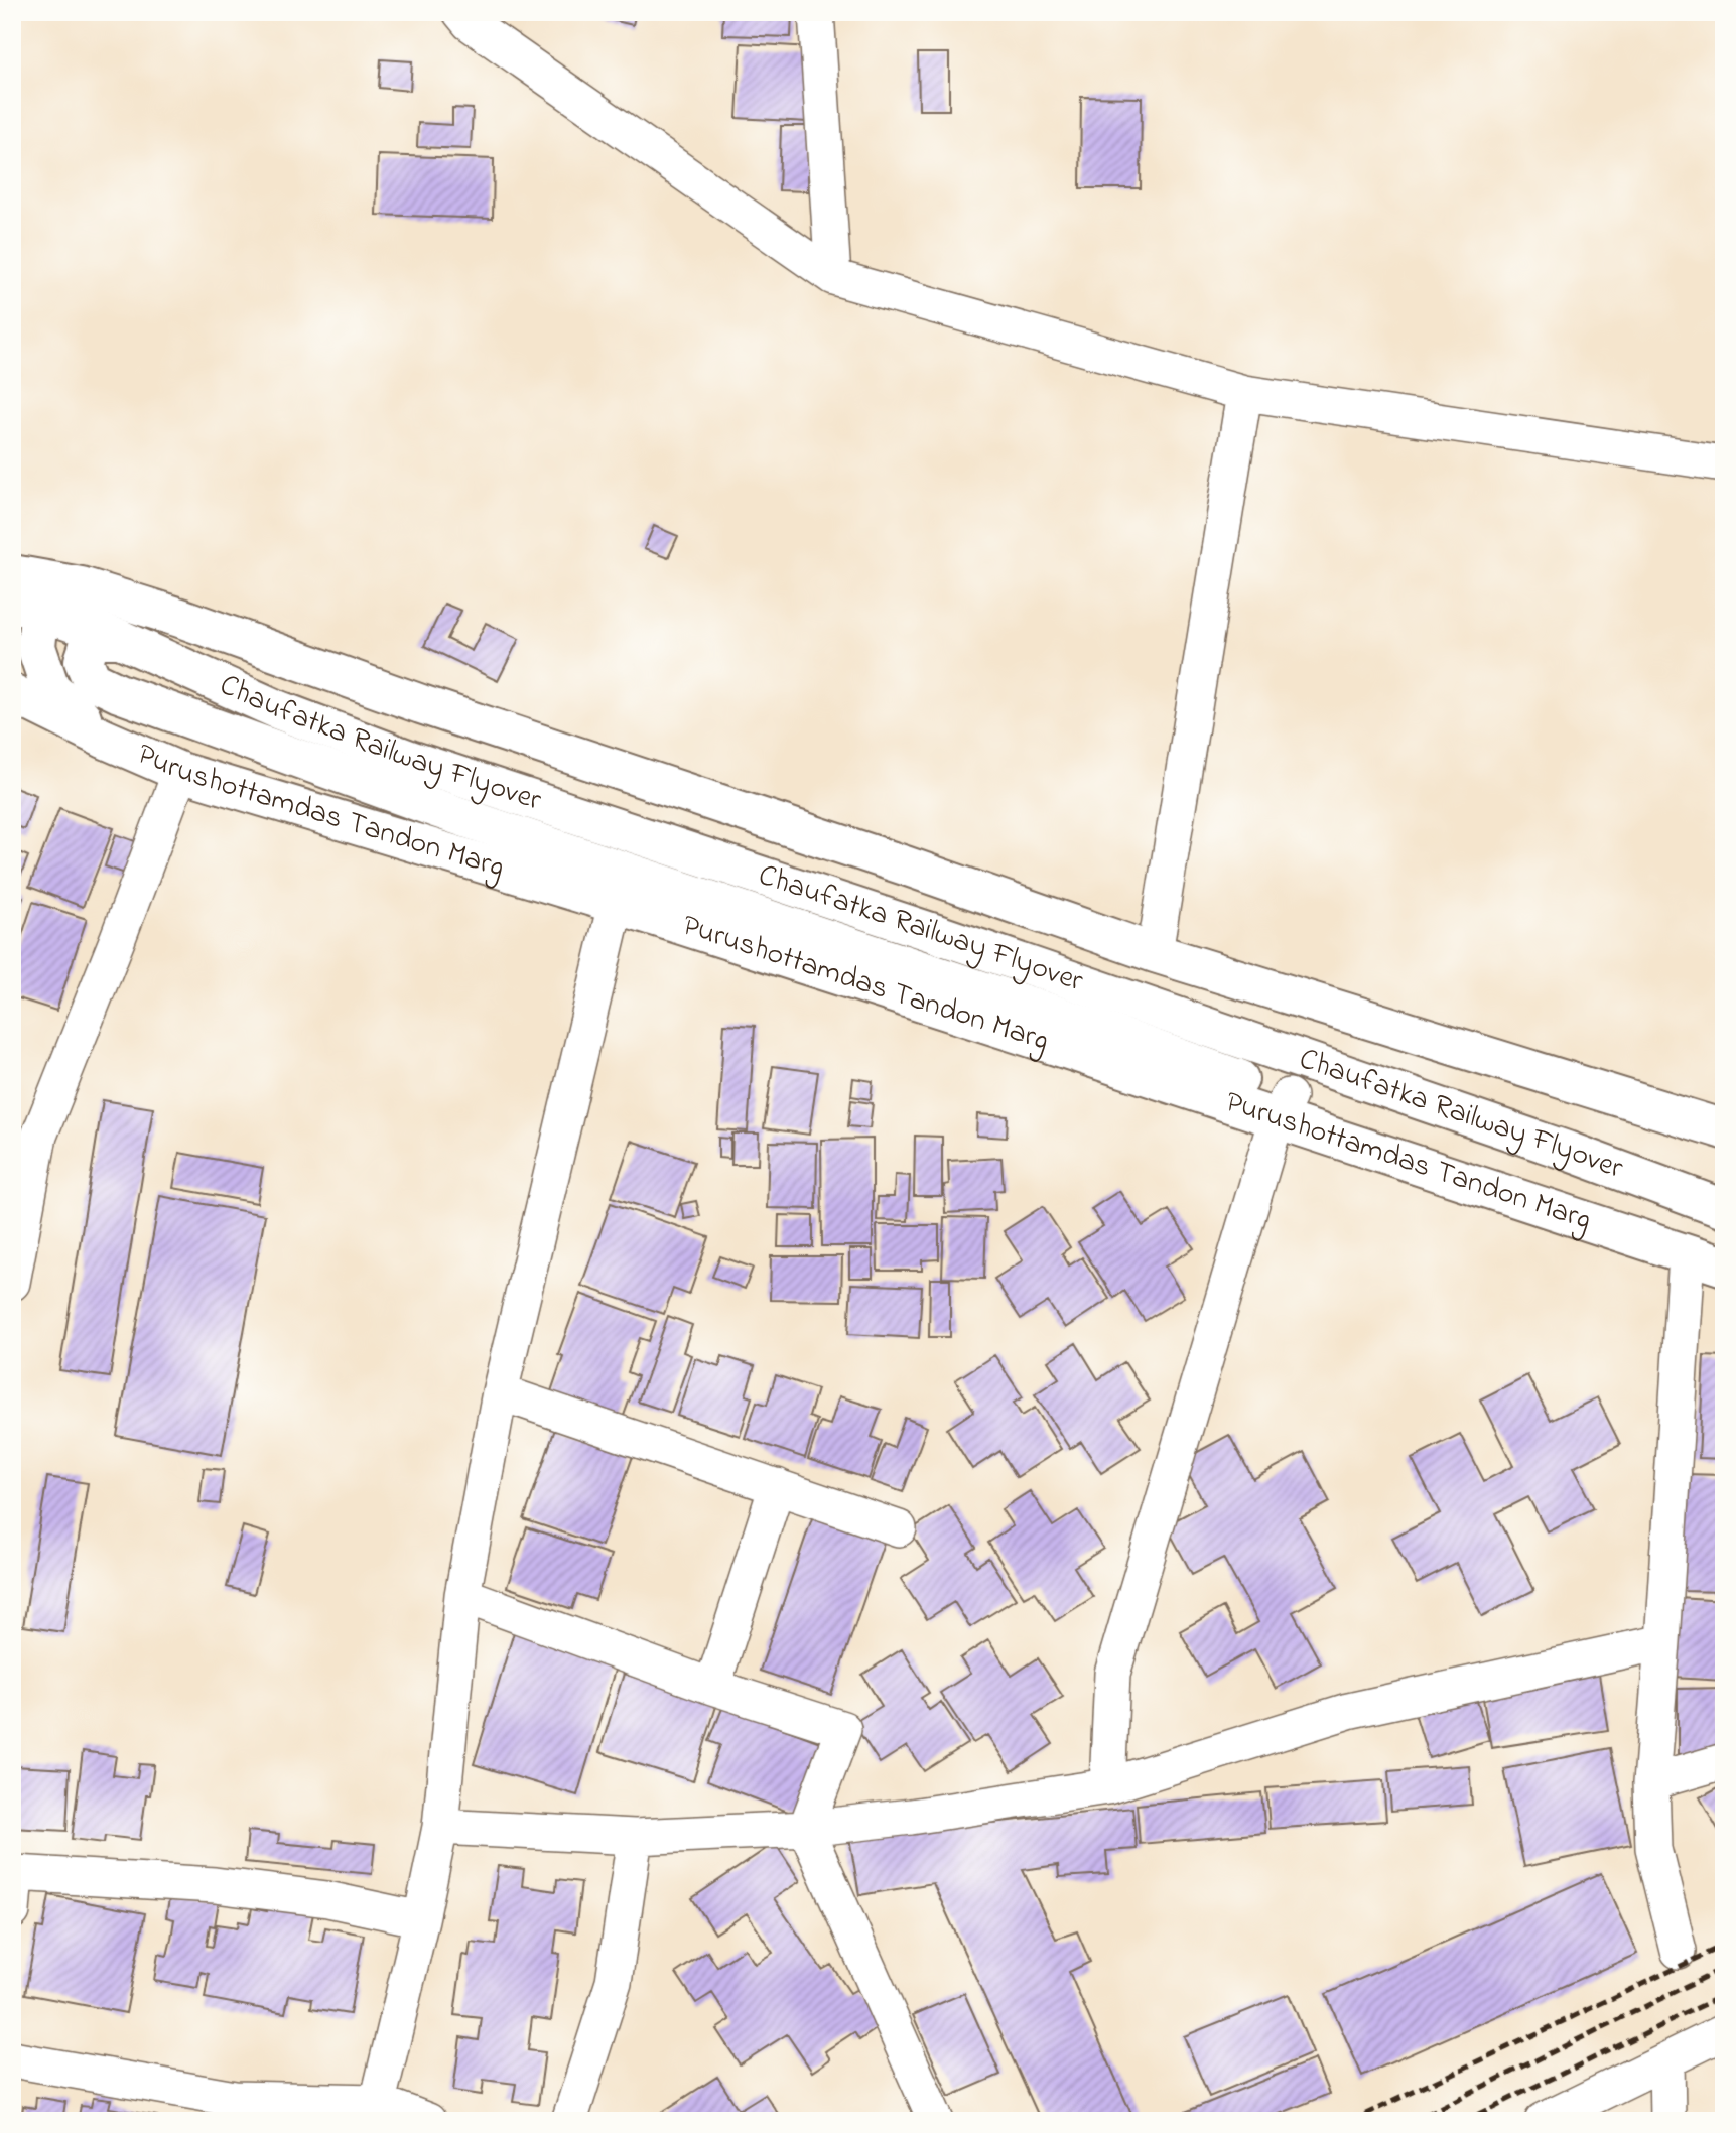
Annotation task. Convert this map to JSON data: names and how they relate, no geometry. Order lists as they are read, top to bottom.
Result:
{
  "streets": {
    "main road": ["Chaufatka Railway Flyover", "Purushottamdas Tandon Marg"]
  }
}
